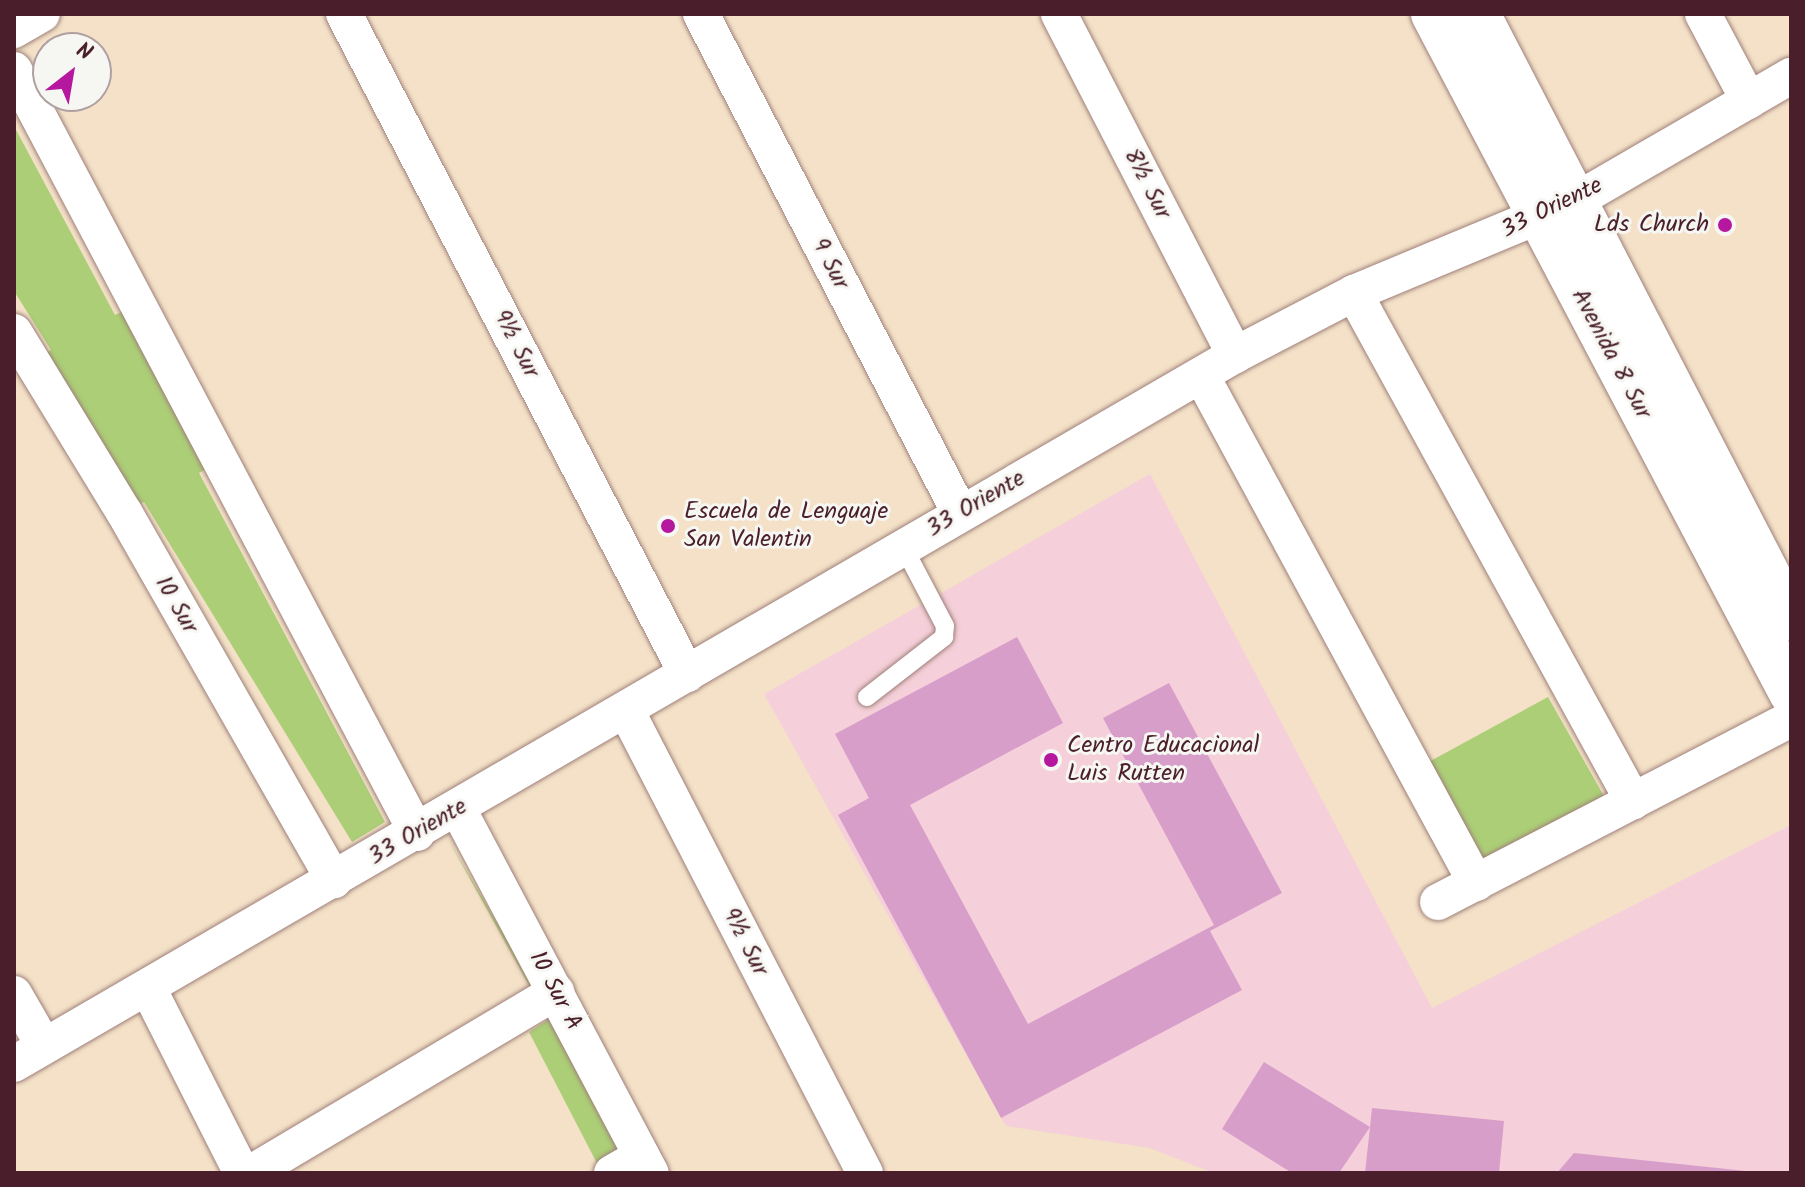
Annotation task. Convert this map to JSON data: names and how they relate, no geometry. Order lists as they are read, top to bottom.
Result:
{
  "streets": {
    "street": [
      "8½ Sur",
      "33 Oriente",
      "9 Sur",
      "9½ Sur",
      "Avenida 8 Sur",
      "10 Sur",
      "10 Sur A"
    ]
  },
  "crossings": [
    ["8½ Sur", "33 Oriente"],
    ["33 Oriente", "9 Sur"],
    ["33 Oriente", "9½ Sur"],
    ["33 Oriente", "Avenida 8 Sur"],
    ["33 Oriente", "10 Sur"],
    ["33 Oriente", "10 Sur A"]
  ],
  "places": ["Lds Church", "Escuela de Lenguaje San Valentin", "Centro Educacional Luis Rutten"],
  "north": "top right"
}
